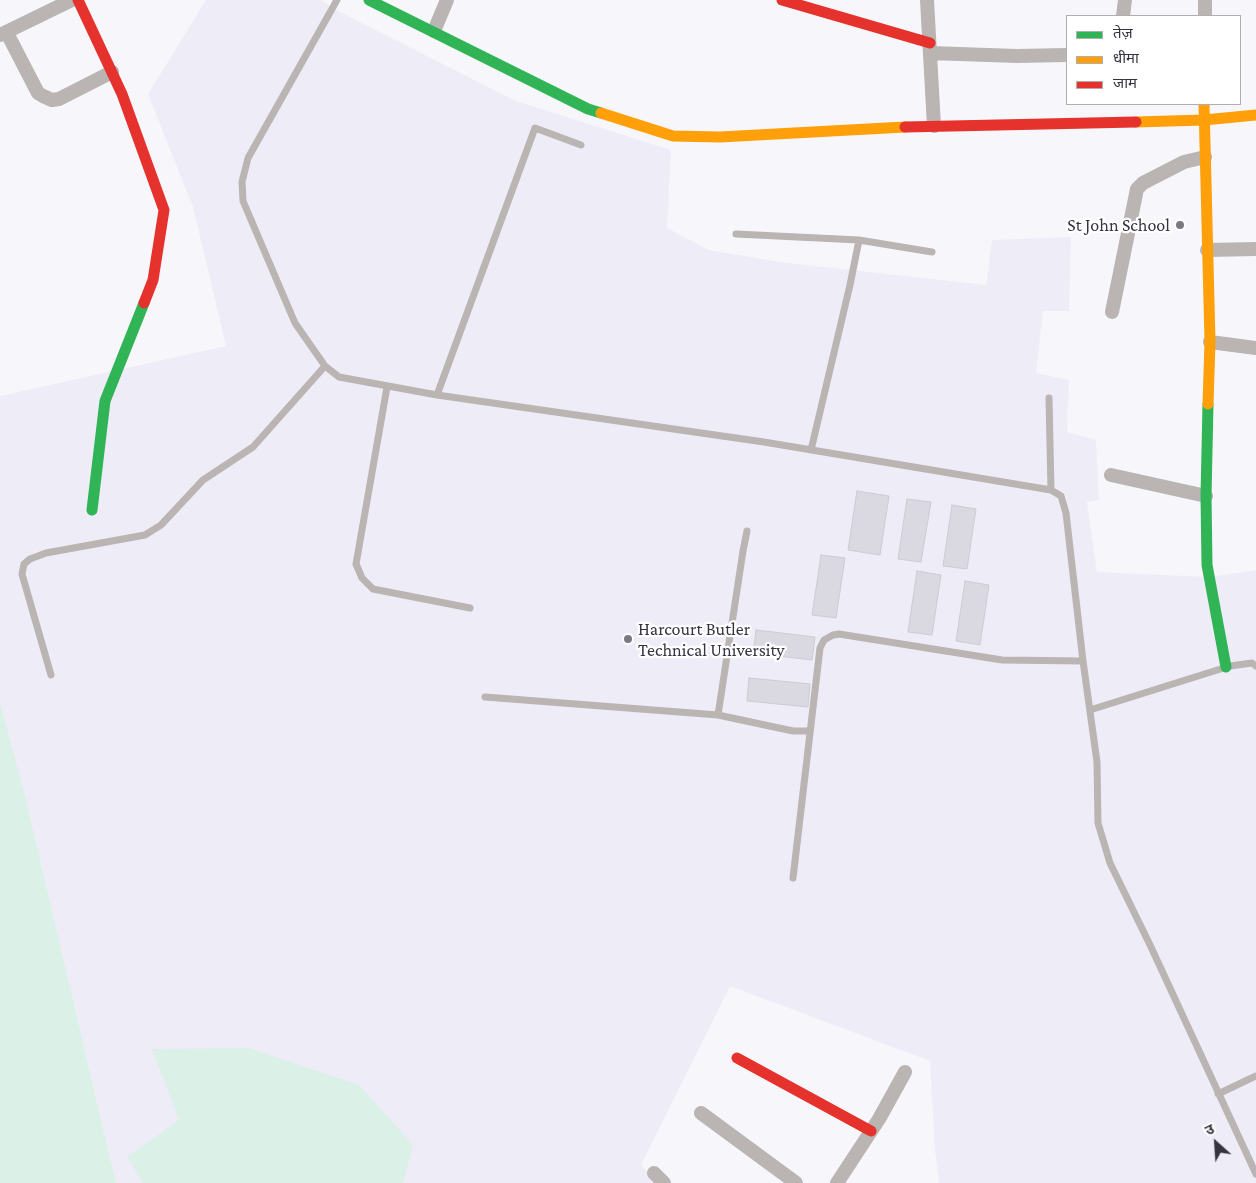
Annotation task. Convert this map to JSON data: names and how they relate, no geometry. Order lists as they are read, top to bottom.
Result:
{
  "places": ["St John School", "Harcourt Butler Technical University"],
  "legend": ["तेज़", "धीमा", "जाम"],
  "north": "top left"
}
